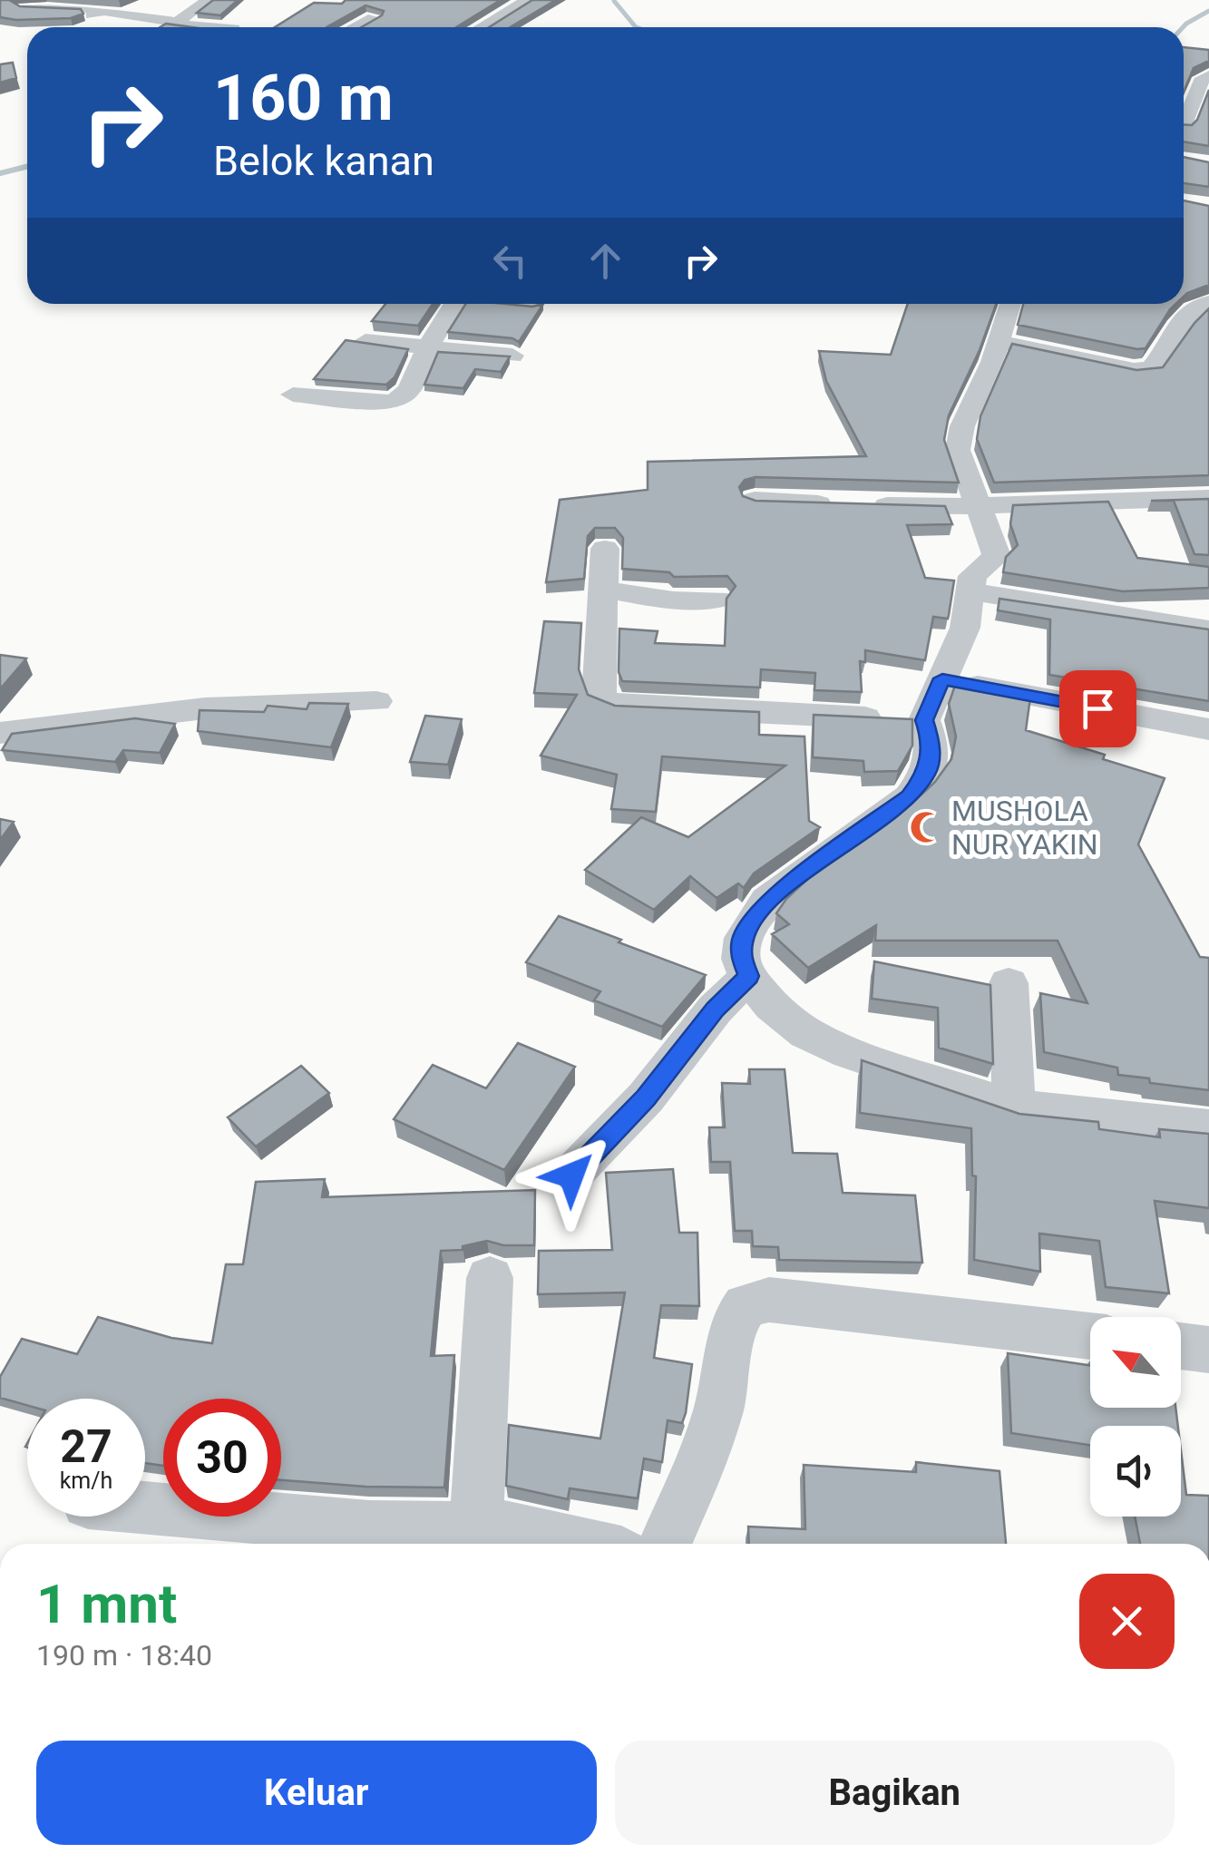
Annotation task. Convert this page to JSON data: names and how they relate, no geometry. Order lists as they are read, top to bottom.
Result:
{
  "places": {
    "mosque": ["MUSHOLA NUR YAKIN"]
  },
  "north": "top left",
  "page": {
    "turn": ["160 m", "Belok kanan"],
    "speed": "27 km/h",
    "limit": "30",
    "heading": ["1 mnt", "190 m · 18:40"],
    "buttons": ["Keluar", "Bagikan"]
  }
}
